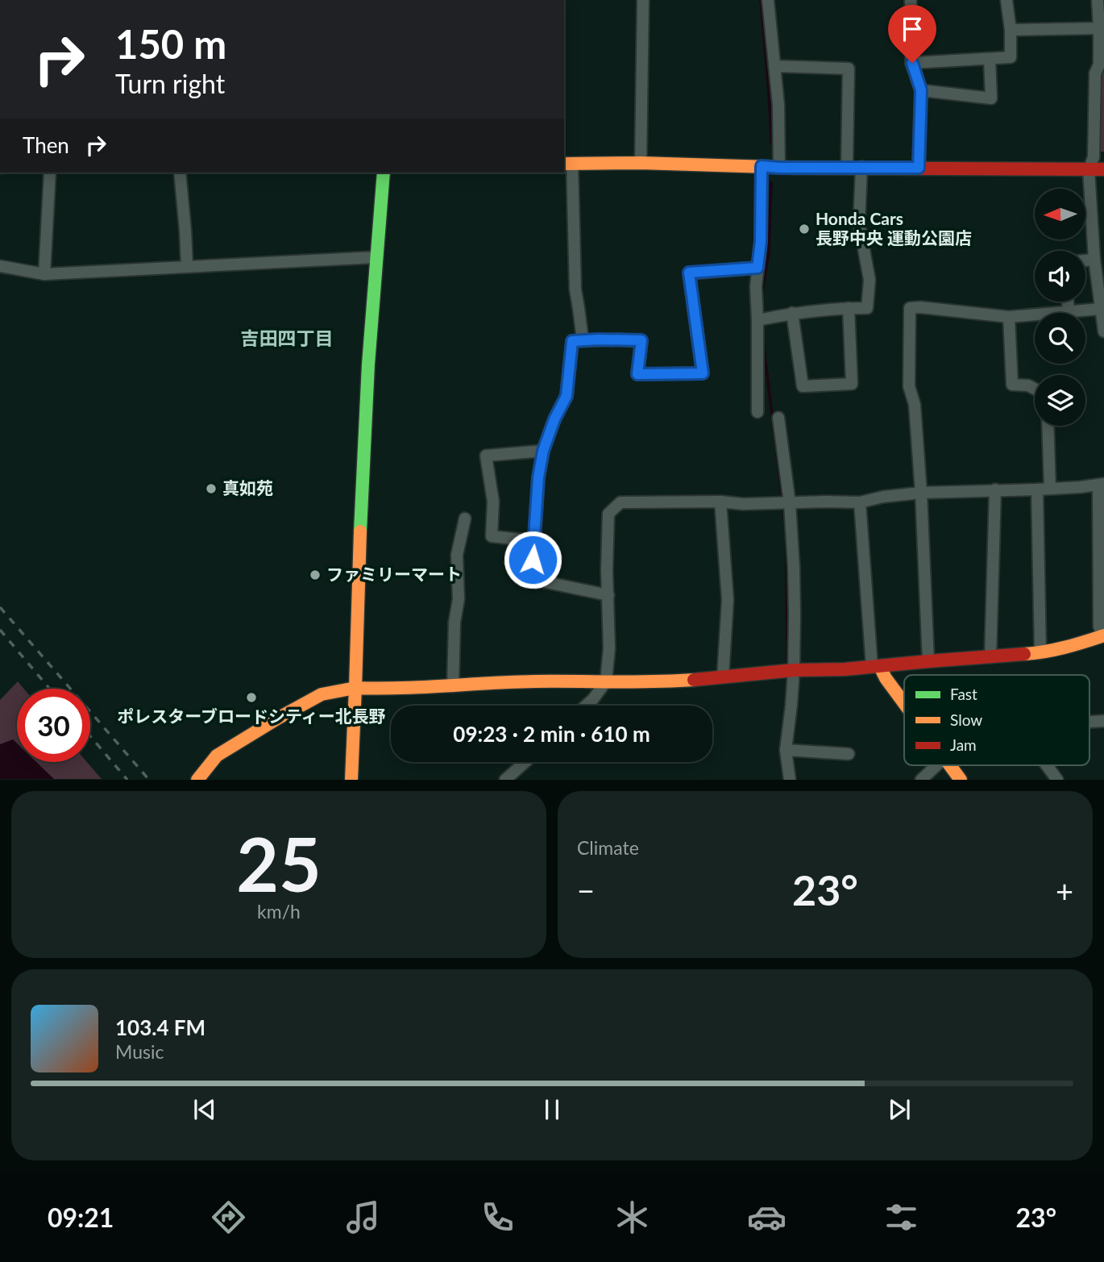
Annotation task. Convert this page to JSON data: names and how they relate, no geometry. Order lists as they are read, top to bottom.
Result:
{
  "districts": ["吉田四丁目"],
  "places": [
    "Honda Cars 長野中央 運動公園店",
    "真如苑",
    "ファミリーマート",
    "ポレスターブロードシティー北長野"
  ],
  "legend": ["Fast", "Slow", "Jam"],
  "north": "left",
  "page": {
    "turn": ["150 m", "Turn right"],
    "then": "Then",
    "limit": "30",
    "trip": "09:23 · 2 min · 610 m",
    "tile": [
      ["25", "km/h"],
      "Climate"
    ],
    "heat": ["−", "23°", "+"],
    "song": ["103.4 FM", "Music"],
    "tabs": ["09:21", "23°"]
  }
}
